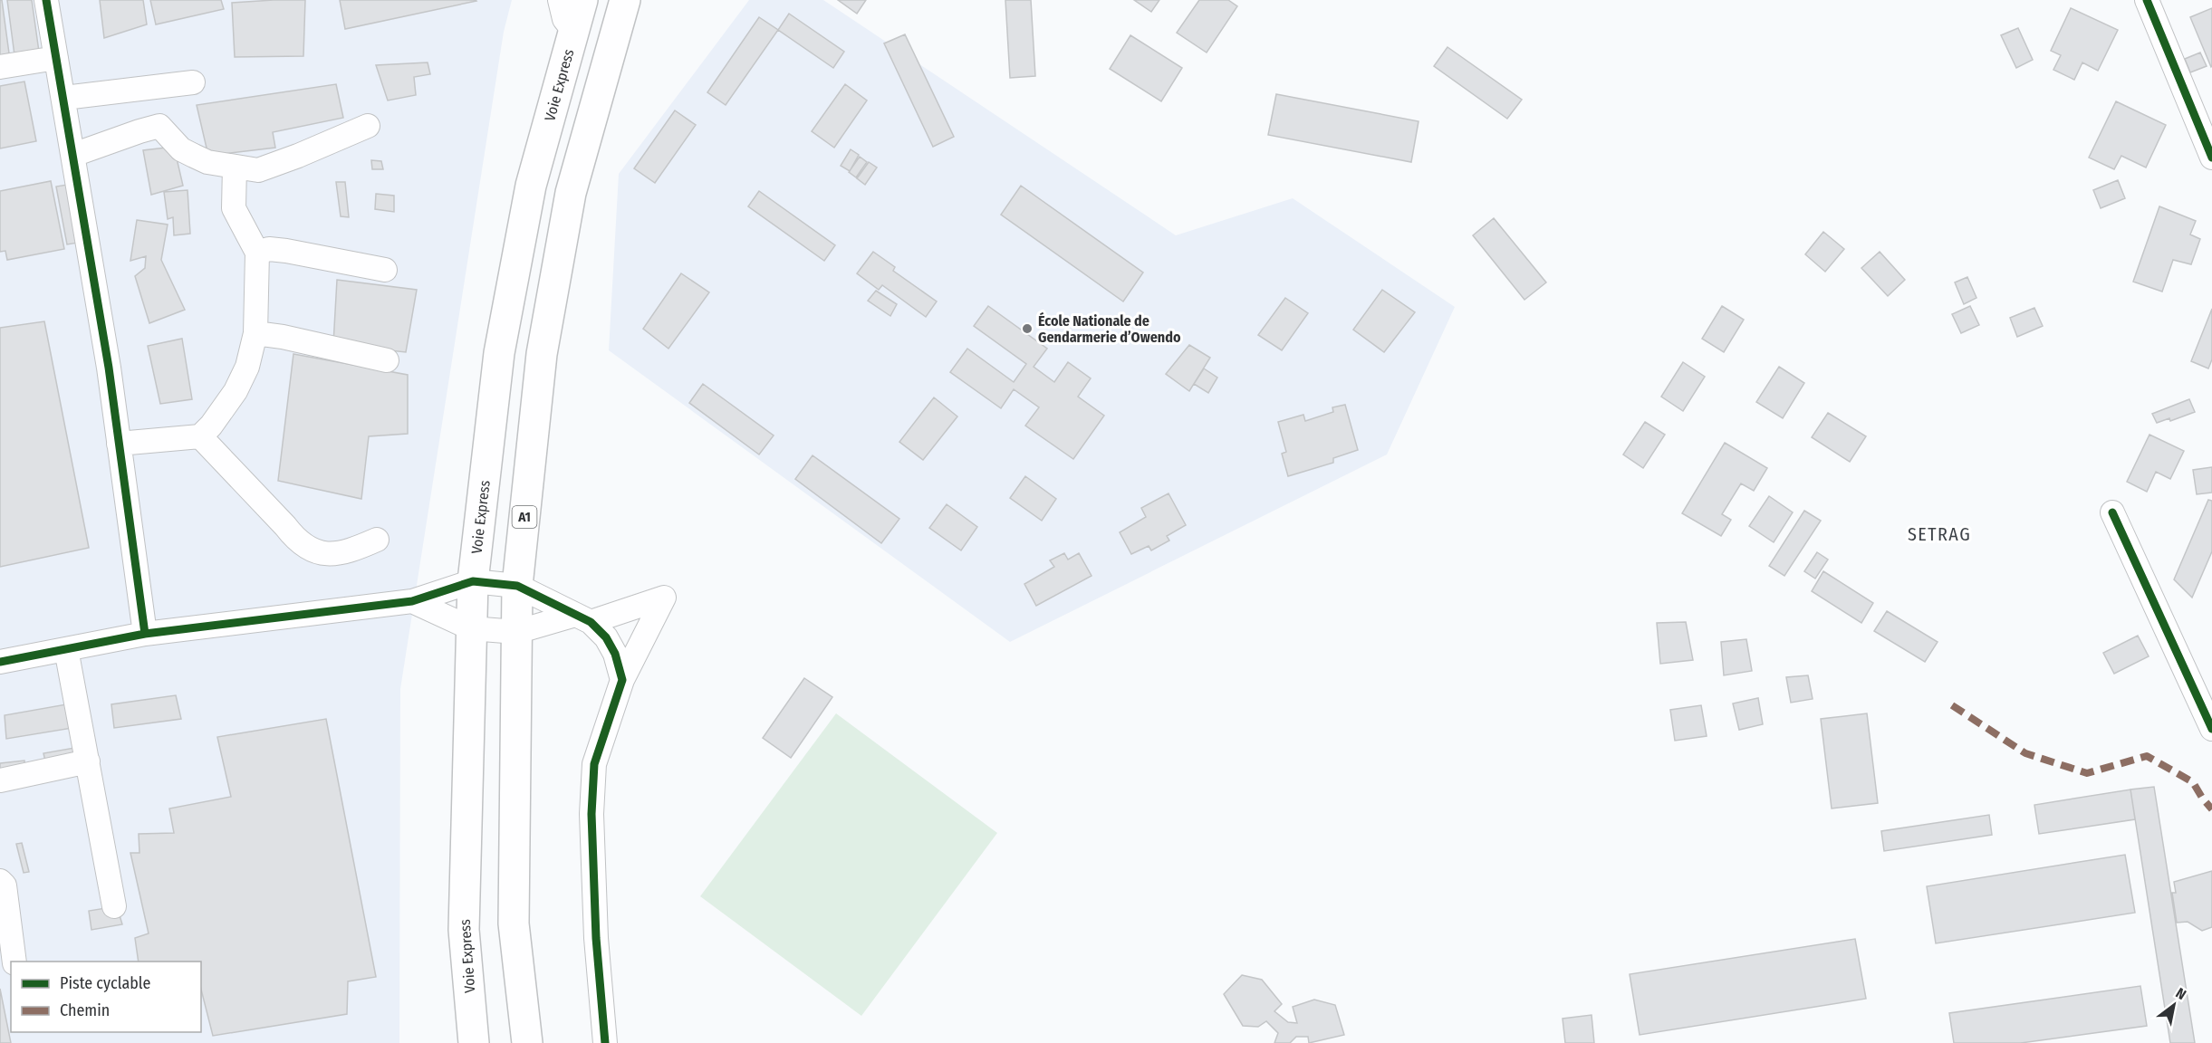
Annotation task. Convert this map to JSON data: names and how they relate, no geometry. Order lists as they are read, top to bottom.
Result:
{
  "streets": {
    "highway": ["Voie Express", "A1"]
  },
  "districts": ["SETRAG"],
  "places": ["École Nationale de Gendarmerie d’Owendo"],
  "legend": ["Piste cyclable", "Chemin"],
  "north": "top right"
}
